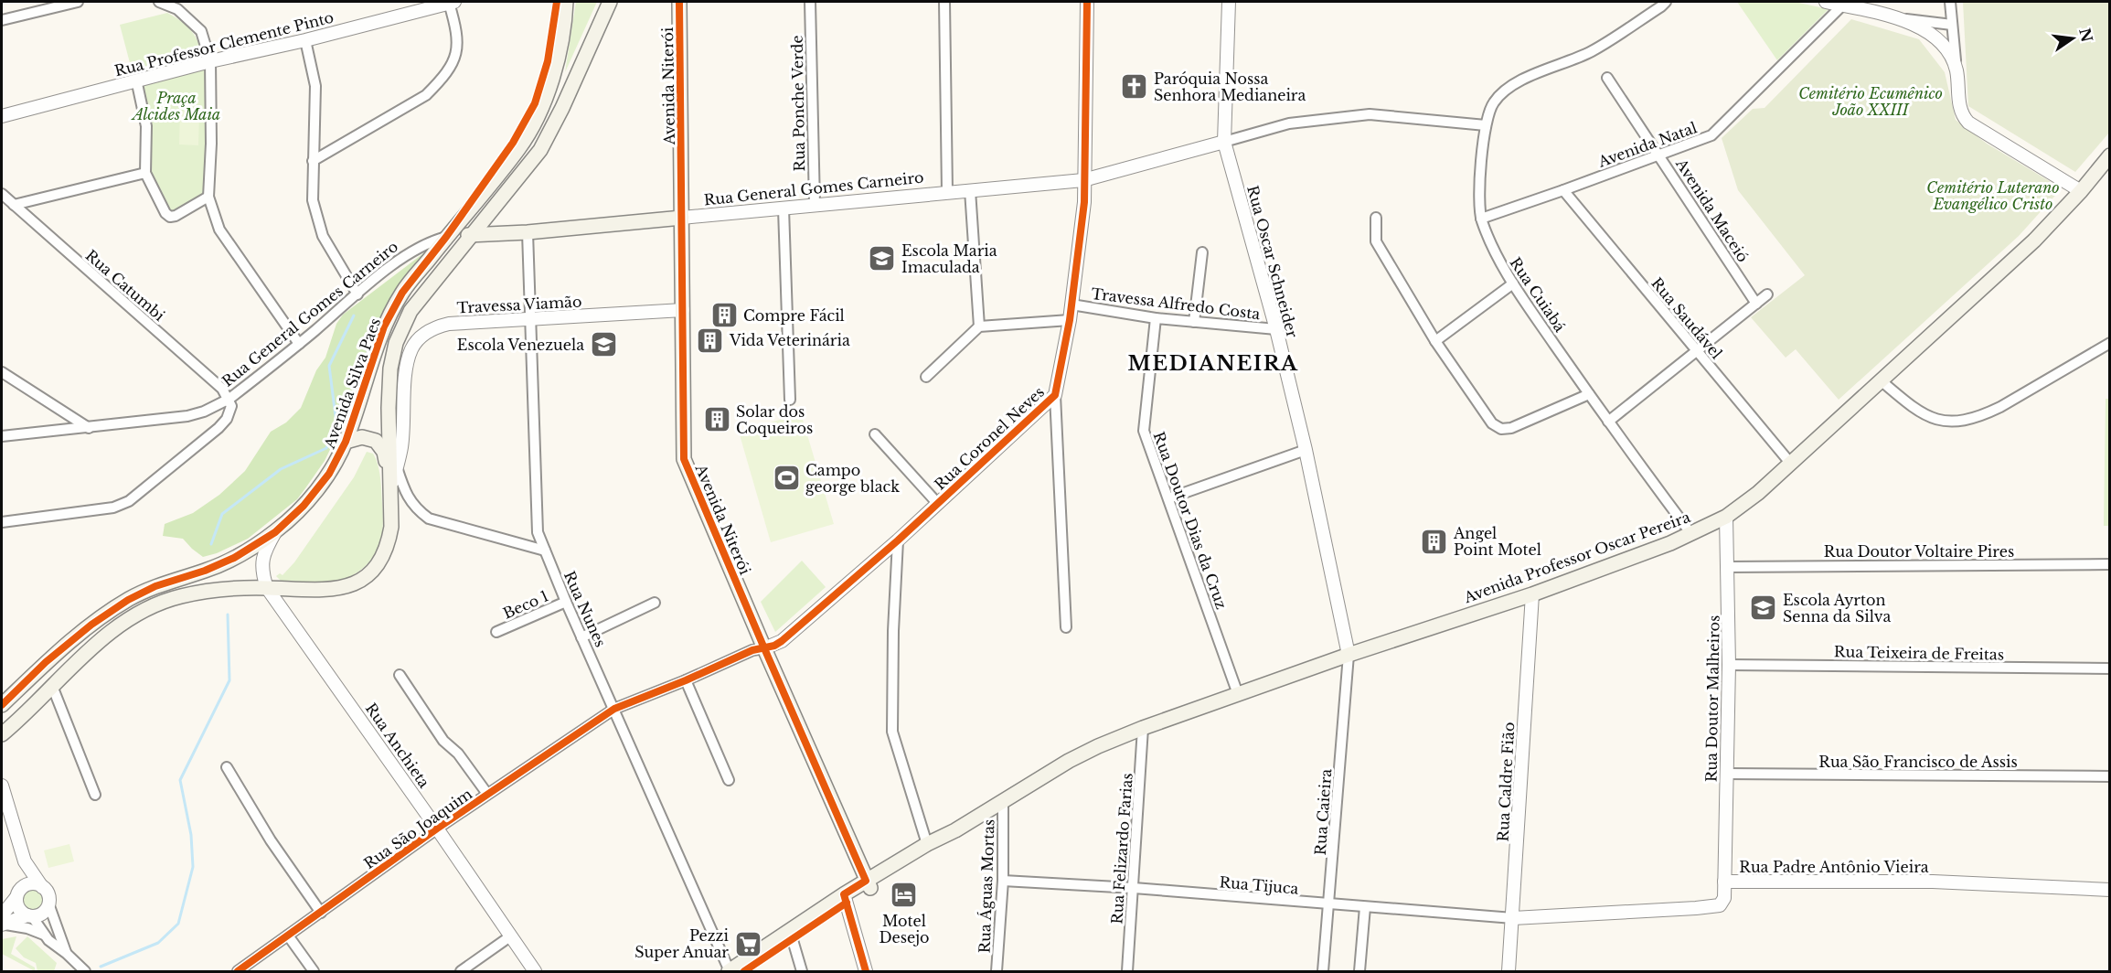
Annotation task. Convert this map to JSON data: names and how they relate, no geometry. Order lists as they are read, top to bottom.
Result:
{
  "streets": {
    "main road": [
      "Avenida Niterói",
      "Rua General Gomes Carneiro",
      "Avenida Silva Paes",
      "Avenida Professor Oscar Pereira"
    ],
    "street": [
      "Rua Professor Clemente Pinto",
      "Rua Ponche Verde",
      "Avenida Natal",
      "Avenida Maceió",
      "Rua Oscar Schneider",
      "Rua Catumbi",
      "Rua Cuiabá",
      "Travessa Alfredo Costa",
      "Travessa Viamão",
      "Rua Saudável",
      "Rua Coronel Neves",
      "Rua Doutor Dias da Cruz",
      "Rua Doutor Voltaire Pires",
      "Beco 1",
      "Rua Nunes",
      "Rua Teixeira de Freitas",
      "Rua Doutor Malheiros",
      "Rua Anchieta",
      "Rua São Francisco de Assis",
      "Rua Caldre Fião",
      "Rua Caieira",
      "Rua São Joaquim",
      "Rua Felizardo Farias",
      "Rua Padre Antônio Vieira",
      "Rua Tijuca",
      "Rua Águas Mortas"
    ]
  },
  "crossings": [
    ["Avenida Niterói", "Rua General Gomes Carneiro"],
    ["Avenida Niterói", "Travessa Viamão"],
    ["Avenida Niterói", "Rua Coronel Neves"],
    ["Avenida Niterói", "Avenida Professor Oscar Pereira"],
    ["Rua Ponche Verde", "Rua General Gomes Carneiro"],
    ["Avenida Natal", "Avenida Maceió"],
    ["Avenida Natal", "Rua Cuiabá"],
    ["Avenida Natal", "Rua Saudável"],
    ["Rua General Gomes Carneiro", "Rua Oscar Schneider"],
    ["Rua General Gomes Carneiro", "Rua Catumbi"],
    ["Rua General Gomes Carneiro", "Avenida Silva Paes"],
    ["Rua General Gomes Carneiro", "Rua Coronel Neves"],
    ["Rua General Gomes Carneiro", "Rua Nunes"],
    ["Rua Oscar Schneider", "Travessa Alfredo Costa"],
    ["Rua Oscar Schneider", "Avenida Professor Oscar Pereira"],
    ["Rua Oscar Schneider", "Rua Caieira"],
    ["Rua Cuiabá", "Avenida Professor Oscar Pereira"],
    ["Travessa Alfredo Costa", "Rua Coronel Neves"],
    ["Travessa Alfredo Costa", "Rua Doutor Dias da Cruz"],
    ["Travessa Viamão", "Avenida Silva Paes"],
    ["Travessa Viamão", "Rua Nunes"],
    ["Rua Saudável", "Avenida Professor Oscar Pereira"],
    ["Avenida Silva Paes", "Rua Anchieta"],
    ["Rua Coronel Neves", "Rua Nunes"],
    ["Rua Coronel Neves", "Rua São Joaquim"],
    ["Rua Doutor Dias da Cruz", "Avenida Professor Oscar Pereira"],
    ["Rua Doutor Voltaire Pires", "Rua Doutor Malheiros"],
    ["Avenida Professor Oscar Pereira", "Rua Nunes"],
    ["Avenida Professor Oscar Pereira", "Rua Doutor Malheiros"],
    ["Avenida Professor Oscar Pereira", "Rua Caldre Fião"],
    ["Avenida Professor Oscar Pereira", "Rua Caieira"],
    ["Avenida Professor Oscar Pereira", "Rua Felizardo Farias"],
    ["Avenida Professor Oscar Pereira", "Rua Águas Mortas"],
    ["Beco 1", "Rua Nunes"],
    ["Rua Nunes", "Rua São Joaquim"],
    ["Rua Teixeira de Freitas", "Rua Doutor Malheiros"],
    ["Rua Doutor Malheiros", "Rua São Francisco de Assis"],
    ["Rua Doutor Malheiros", "Rua Padre Antônio Vieira"],
    ["Rua Anchieta", "Rua São Joaquim"],
    ["Rua Caldre Fião", "Rua Padre Antônio Vieira"],
    ["Rua Caldre Fião", "Rua Tijuca"],
    ["Rua Caieira", "Rua Tijuca"],
    ["Rua Felizardo Farias", "Rua Tijuca"],
    ["Rua Padre Antônio Vieira", "Rua Tijuca"],
    ["Rua Tijuca", "Rua Águas Mortas"]
  ],
  "districts": ["MEDIANEIRA"],
  "parks": ["Cemitério Ecumênico João XXIII", "Praça Alcides Maia", "Cemitério Luterano Evangélico Cristo"],
  "places": {
    "church": ["Paróquia Nossa Senhora Medianeira"],
    "school or university": ["Escola Maria Imaculada", "Escola Venezuela", "Escola Ayrton Senna da Silva"],
    "building": [
      "Compre Fácil",
      "Vida Veterinária",
      "Solar dos Coqueiros",
      "Angel Point Motel"
    ],
    "sports": ["Campo george black"],
    "hotel": ["Motel Desejo"],
    "supermarket": ["Pezzi Super Anuar"]
  },
  "north": "right"
}
